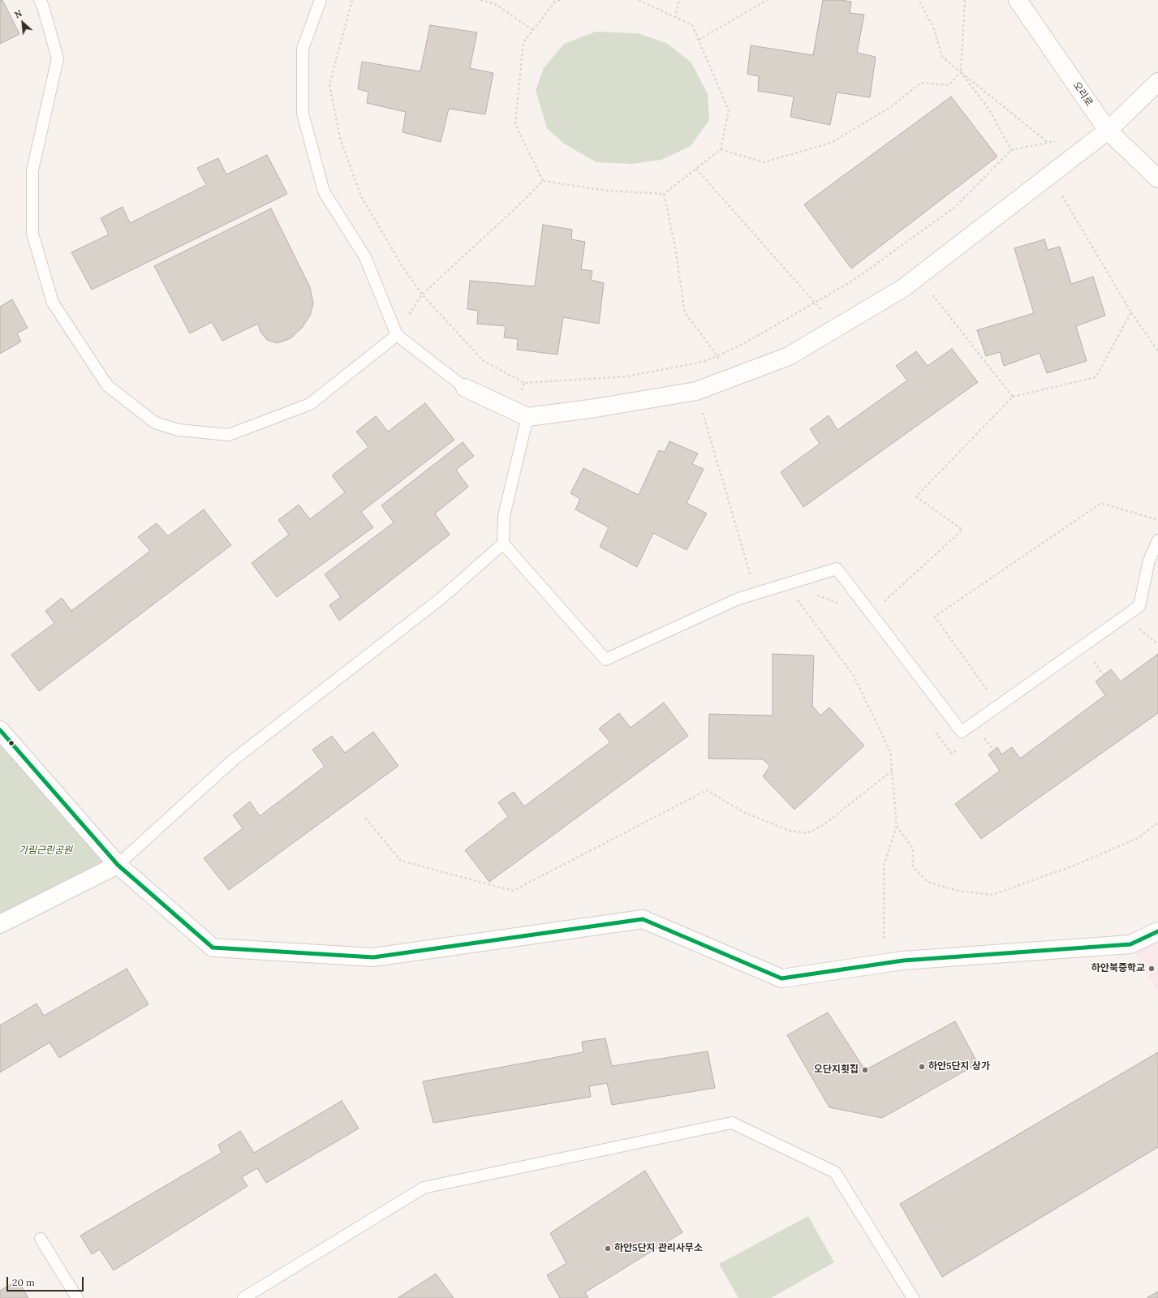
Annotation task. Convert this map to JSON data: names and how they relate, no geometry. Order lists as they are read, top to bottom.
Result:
{
  "streets": {
    "street": ["오리로"]
  },
  "parks": ["가림근린공원"],
  "places": [
    "하안북중학교",
    "하안5단지 상가",
    "오단지횟집",
    "하안5단지 관리사무소"
  ],
  "scale_bar": "20 m",
  "north": "top left"
}
